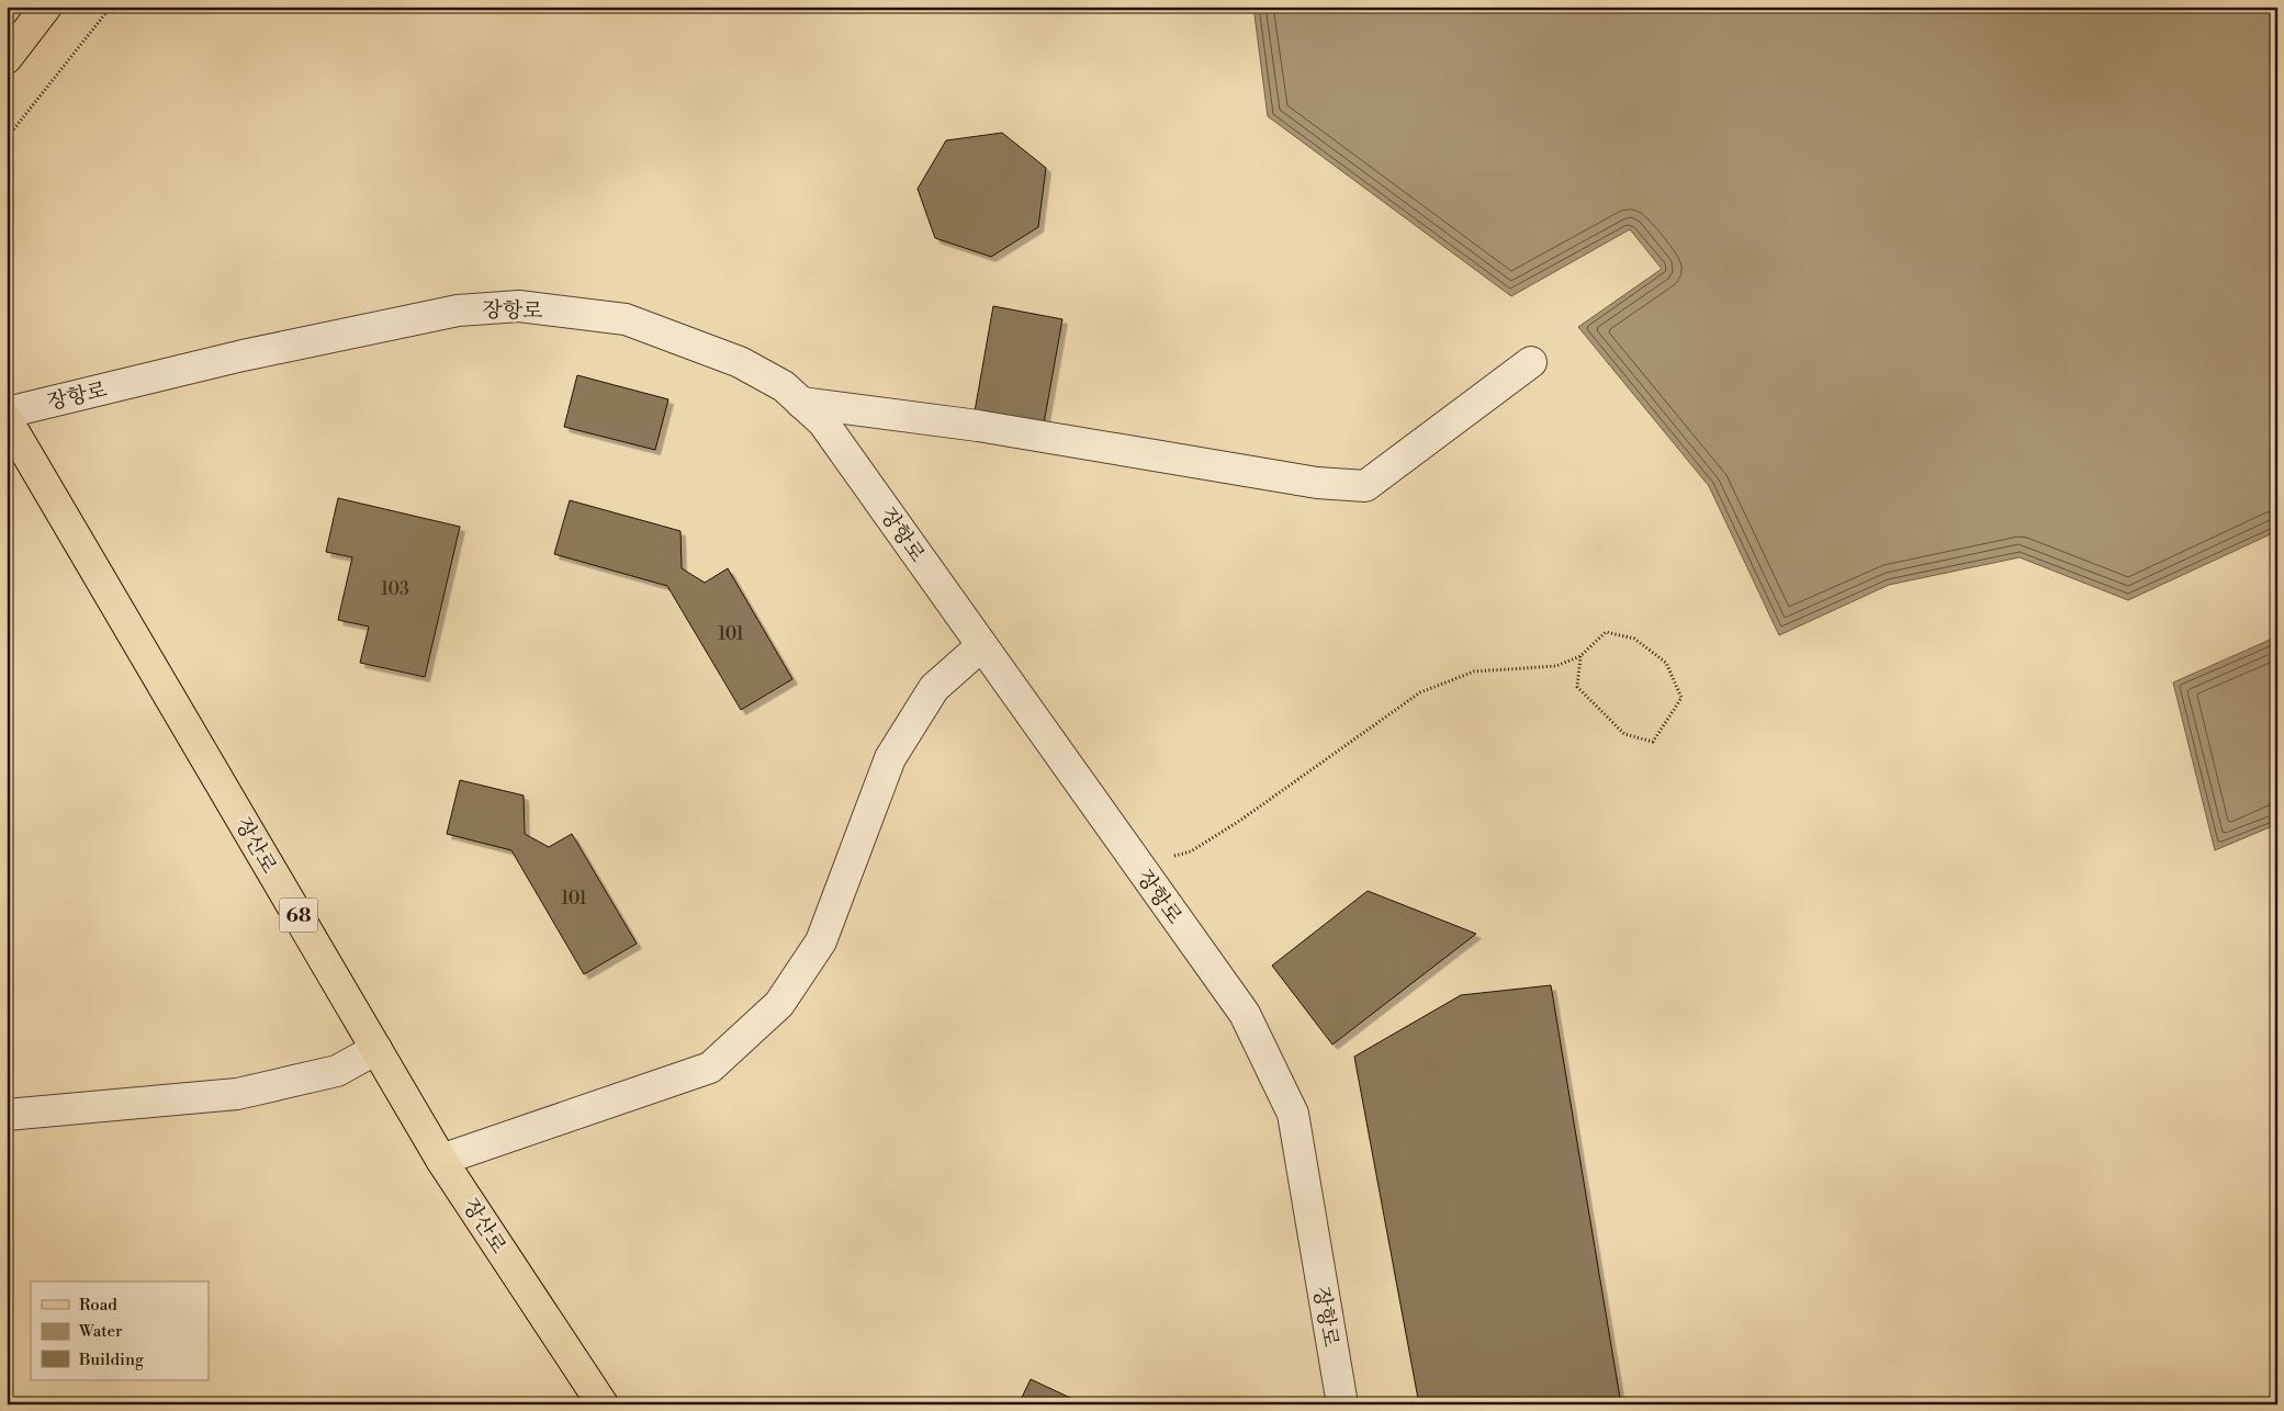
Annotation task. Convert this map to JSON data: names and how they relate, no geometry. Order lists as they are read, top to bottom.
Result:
{
  "streets": {
    "main road": ["장산로", "68"],
    "street": ["장항로"]
  },
  "house_numbers": ["103", "101", "101"],
  "legend": ["Road", "Water", "Building"]
}
